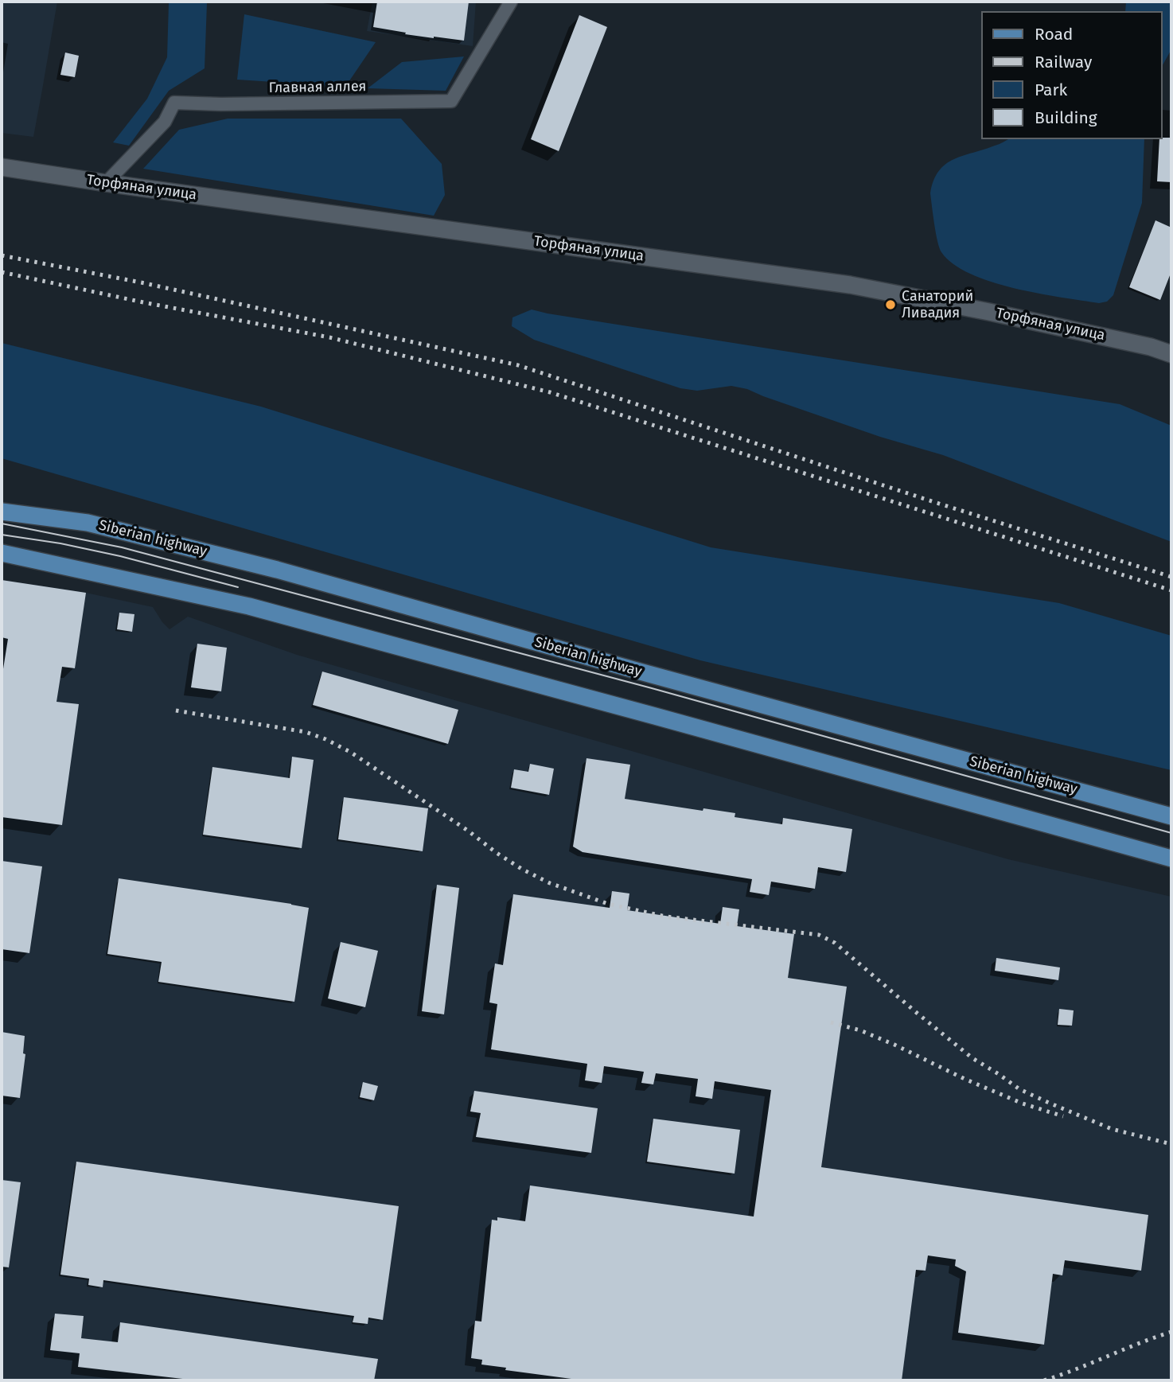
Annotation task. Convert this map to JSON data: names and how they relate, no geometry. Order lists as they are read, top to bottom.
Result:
{
  "streets": {
    "main road": ["Siberian highway"],
    "street": ["Главная аллея", "Торфяная улица"]
  },
  "crossings": [
    ["Главная аллея", "Торфяная улица"]
  ],
  "places": ["Санаторий Ливадия"],
  "legend": [
    "Road",
    "Railway",
    "Park",
    "Building"
  ]
}
